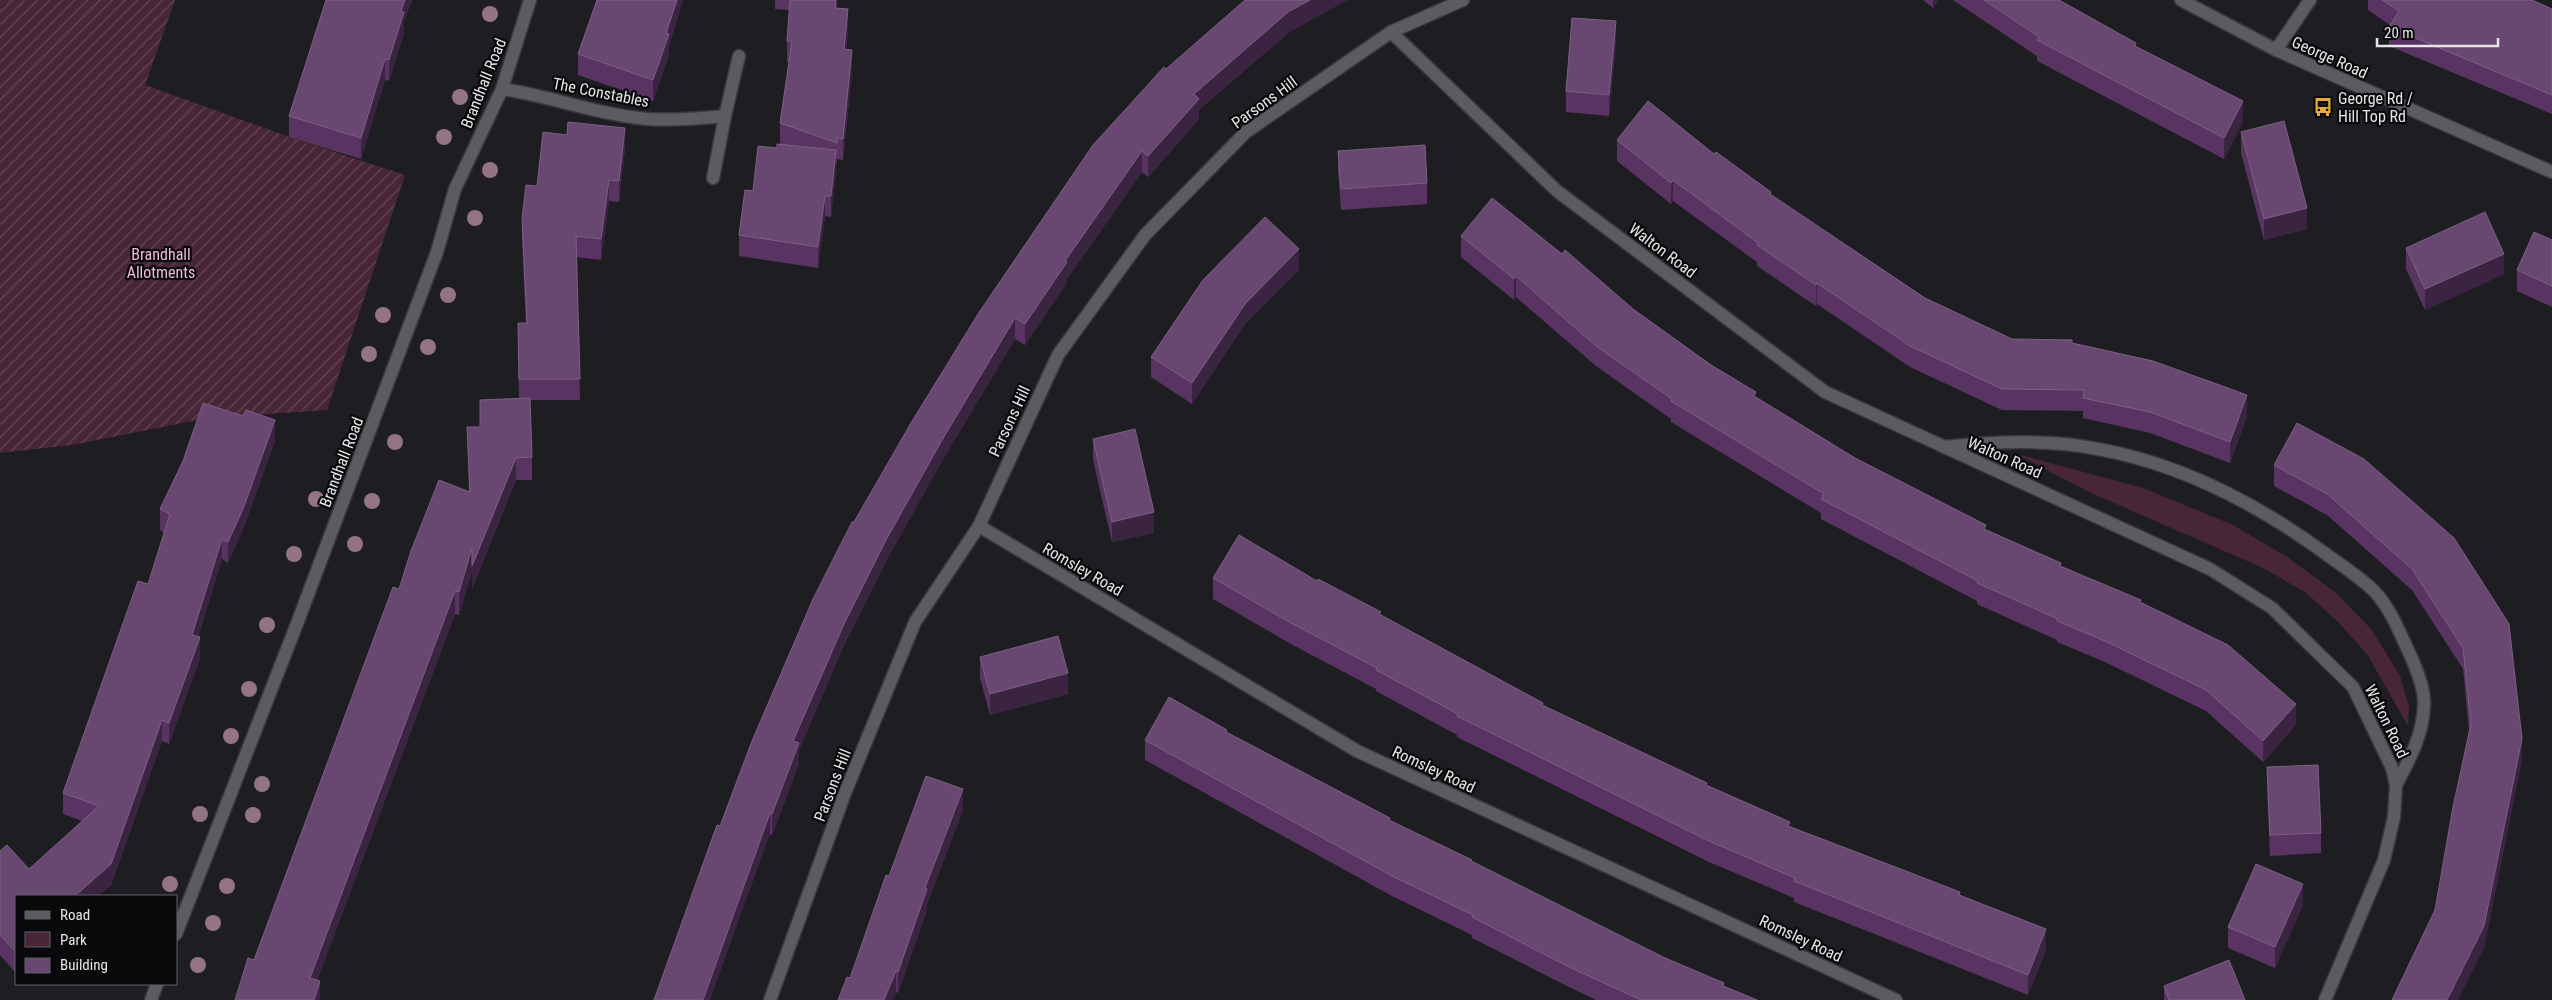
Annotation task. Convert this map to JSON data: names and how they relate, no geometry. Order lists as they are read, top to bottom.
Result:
{
  "streets": {
    "street": [
      "George Road",
      "Brandhall Road",
      "The Constables",
      "Parsons Hill",
      "Walton Road",
      "Romsley Road"
    ]
  },
  "crossings": [
    ["Brandhall Road", "The Constables"],
    ["Parsons Hill", "Walton Road"],
    ["Parsons Hill", "Romsley Road"]
  ],
  "parks": ["Brandhall Allotments"],
  "places": {
    "bus stop": ["George Rd / Hill Top Rd"]
  },
  "legend": ["Road", "Park", "Building"],
  "scale_bar": "20 m"
}
